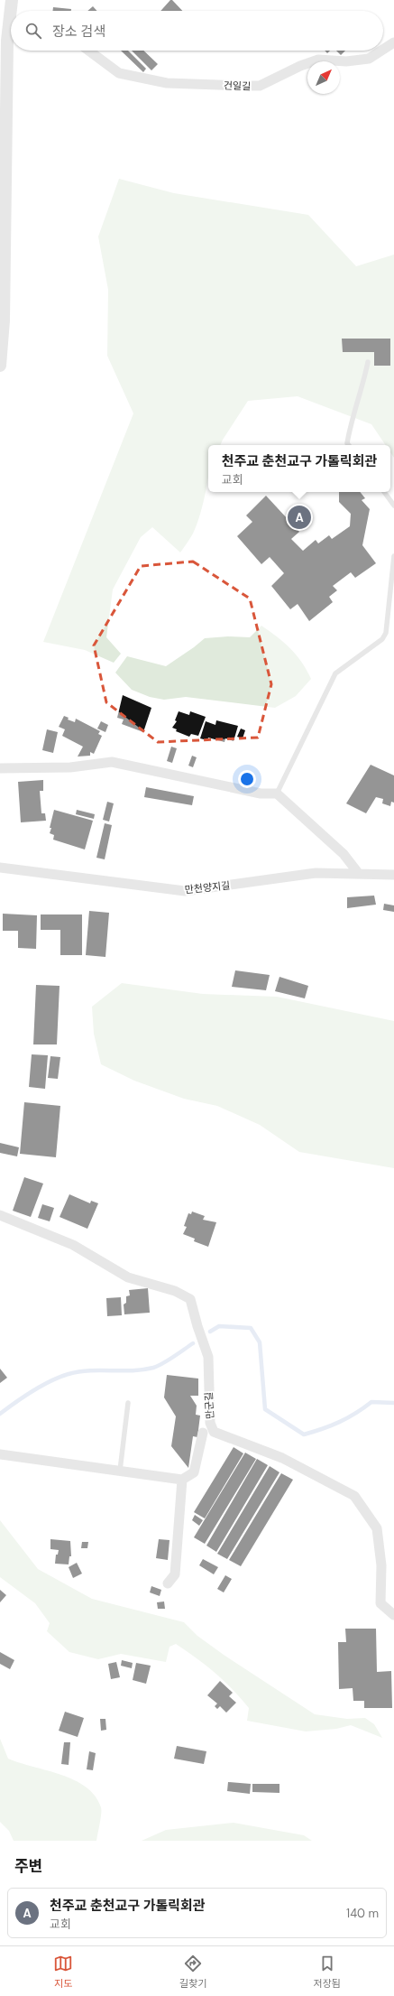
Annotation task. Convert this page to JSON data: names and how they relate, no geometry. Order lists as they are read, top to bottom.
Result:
{
  "streets": {
    "street": ["건일길", "만천양지길", "만군길"]
  },
  "north": "top right",
  "page": {
    "search": "장소 검색",
    "popup": ["천주교 춘천교구 가톨릭회관", "교회"],
    "pins": "A",
    "heading": "주변",
    "list": [
      {
        "mark": "A",
        "name": "천주교 춘천교구 가톨릭회관",
        "note": "교회",
        "value": "140 m"
      }
    ],
    "nav": ["지도", "길찾기", "저장됨"]
  }
}
